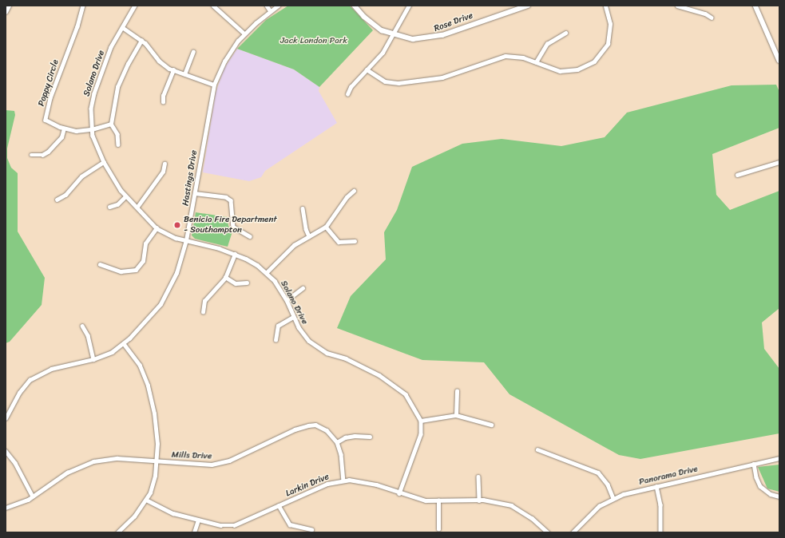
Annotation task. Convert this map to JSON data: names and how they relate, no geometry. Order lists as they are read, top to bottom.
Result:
{
  "streets": {
    "main road": ["Rose Drive"],
    "street": [
      "Solano Drive",
      "Poppy Circle",
      "Hastings Drive",
      "Mills Drive",
      "Panorama Drive",
      "Larkin Drive"
    ]
  },
  "crossings": [
    ["Solano Drive", "Poppy Circle"],
    ["Solano Drive", "Hastings Drive"],
    ["Mills Drive", "Larkin Drive"]
  ],
  "parks": ["Jack London Park"],
  "places": ["Benicia Fire Department - Southampton"]
}
